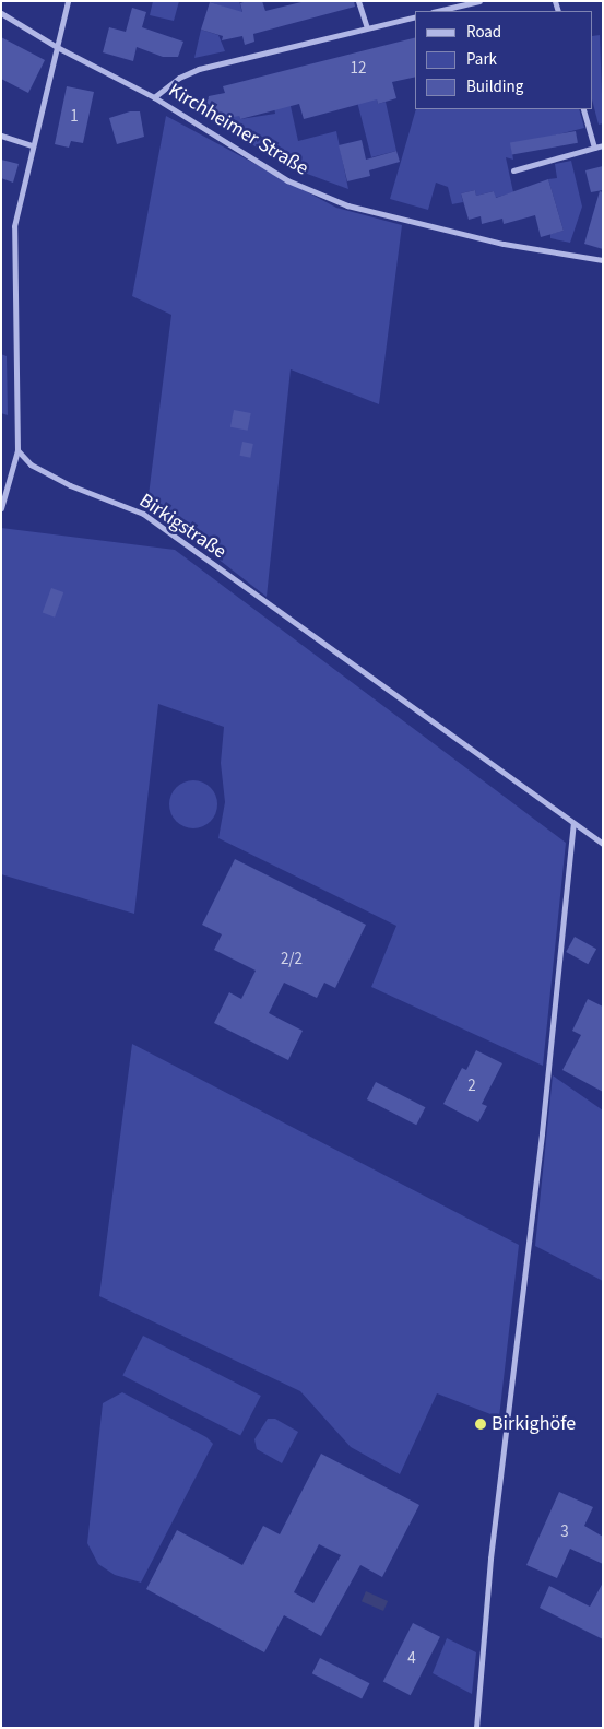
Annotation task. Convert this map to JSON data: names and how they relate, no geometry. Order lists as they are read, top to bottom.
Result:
{
  "streets": {
    "street": ["Kirchheimer Straße", "Birkigstraße"]
  },
  "places": ["Birkighöfe"],
  "house_numbers": [
    "12",
    "1",
    "2/2",
    "2",
    "3",
    "4"
  ],
  "legend": ["Road", "Park", "Building"]
}
